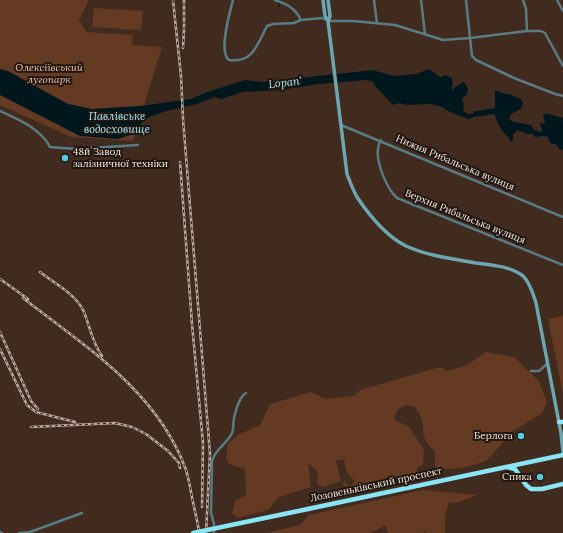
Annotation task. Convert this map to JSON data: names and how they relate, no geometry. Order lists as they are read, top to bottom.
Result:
{
  "streets": {
    "highway": ["Лозовеньківський проспект"],
    "street": ["Нижня Рибальська вулиця", "Верхня Рибальська вулиця"]
  },
  "crossings": [
    ["Нижня Рибальська вулиця", "Верхня Рибальська вулиця"]
  ],
  "water": ["Lopan'", "Павлівське водосховище"],
  "parks": ["Олексіївський лугопарк"],
  "places": ["48й Завод залізничної техніки", "Берлога", "Спика"]
}
